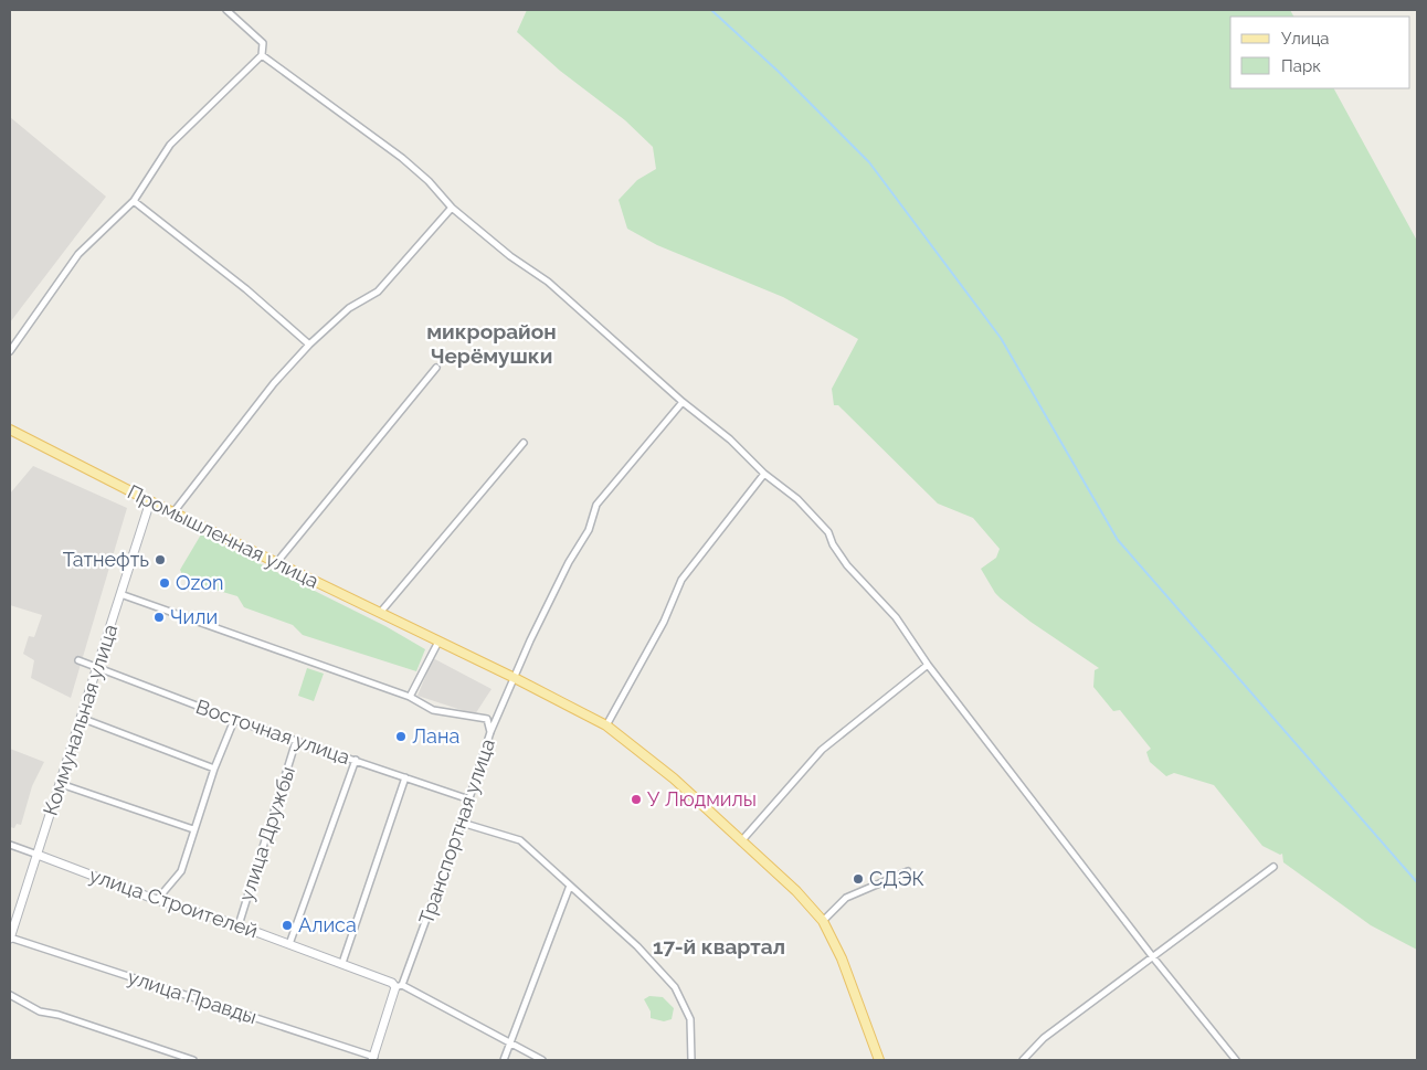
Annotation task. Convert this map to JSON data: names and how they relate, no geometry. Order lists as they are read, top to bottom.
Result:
{
  "streets": {
    "main road": ["Промышленная улица"],
    "street": [
      "Коммунальная улица",
      "Восточная улица",
      "Транспортная улица",
      "улица Дружбы",
      "улица Строителей",
      "улица Правды"
    ]
  },
  "crossings": [
    ["Промышленная улица", "Коммунальная улица"],
    ["Промышленная улица", "Транспортная улица"],
    ["Коммунальная улица", "Восточная улица"],
    ["Коммунальная улица", "улица Строителей"],
    ["Коммунальная улица", "улица Правды"],
    ["Восточная улица", "Транспортная улица"],
    ["Восточная улица", "улица Дружбы"],
    ["Транспортная улица", "улица Строителей"],
    ["Транспортная улица", "улица Правды"],
    ["улица Дружбы", "улица Строителей"]
  ],
  "districts": ["микрорайон Черёмушки", "17-й квартал"],
  "places": [
    "Татнефть",
    "Ozon",
    "Чили",
    "Лана",
    "У Людмилы",
    "СДЭК",
    "Алиса"
  ],
  "legend": ["Улица", "Парк"]
}
